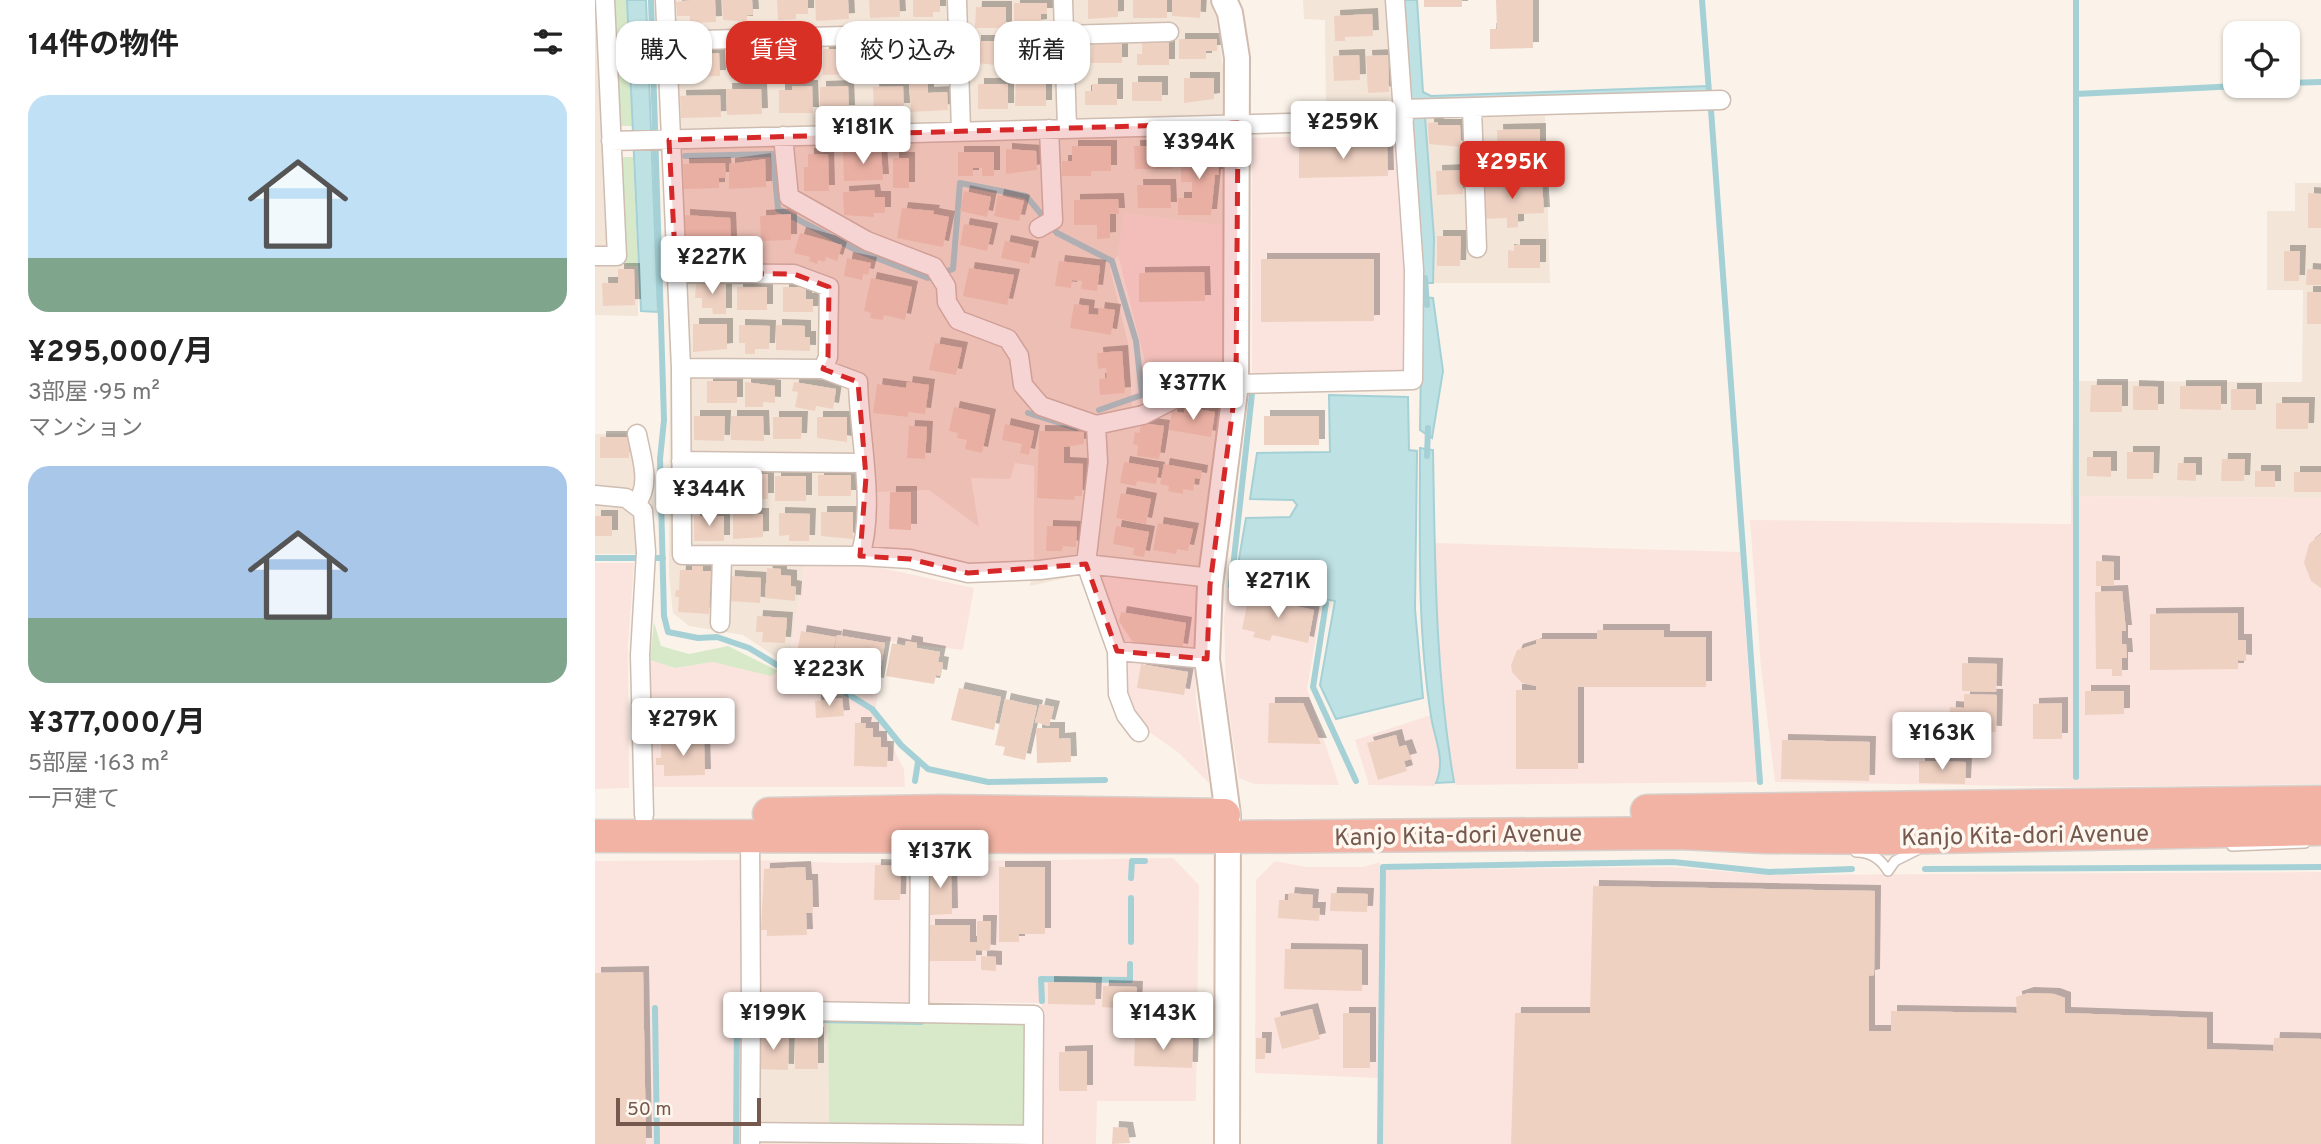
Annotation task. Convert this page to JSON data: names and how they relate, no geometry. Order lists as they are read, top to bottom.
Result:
{
  "streets": {
    "highway": ["Kanjo Kita-dori Avenue"]
  },
  "scale_bar": "50 m",
  "page": {
    "heading": "14件の物件",
    "chip": [
      "購入",
      "賃貸",
      "絞り込み",
      "新着"
    ],
    "list": [
      {
        "name": "¥295,000/月",
        "note": "3部屋 · 95 m² · マンション"
      },
      {
        "name": "¥377,000/月",
        "note": "5部屋 · 163 m² · 一戸建て"
      }
    ],
    "price": [
      "¥259K",
      "¥181K",
      "¥394K",
      "¥295K",
      "¥227K",
      "¥377K",
      "¥344K",
      "¥271K",
      "¥223K",
      "¥279K",
      "¥163K",
      "¥137K",
      "¥199K",
      "¥143K"
    ],
    "scale": "50 m"
  }
}
